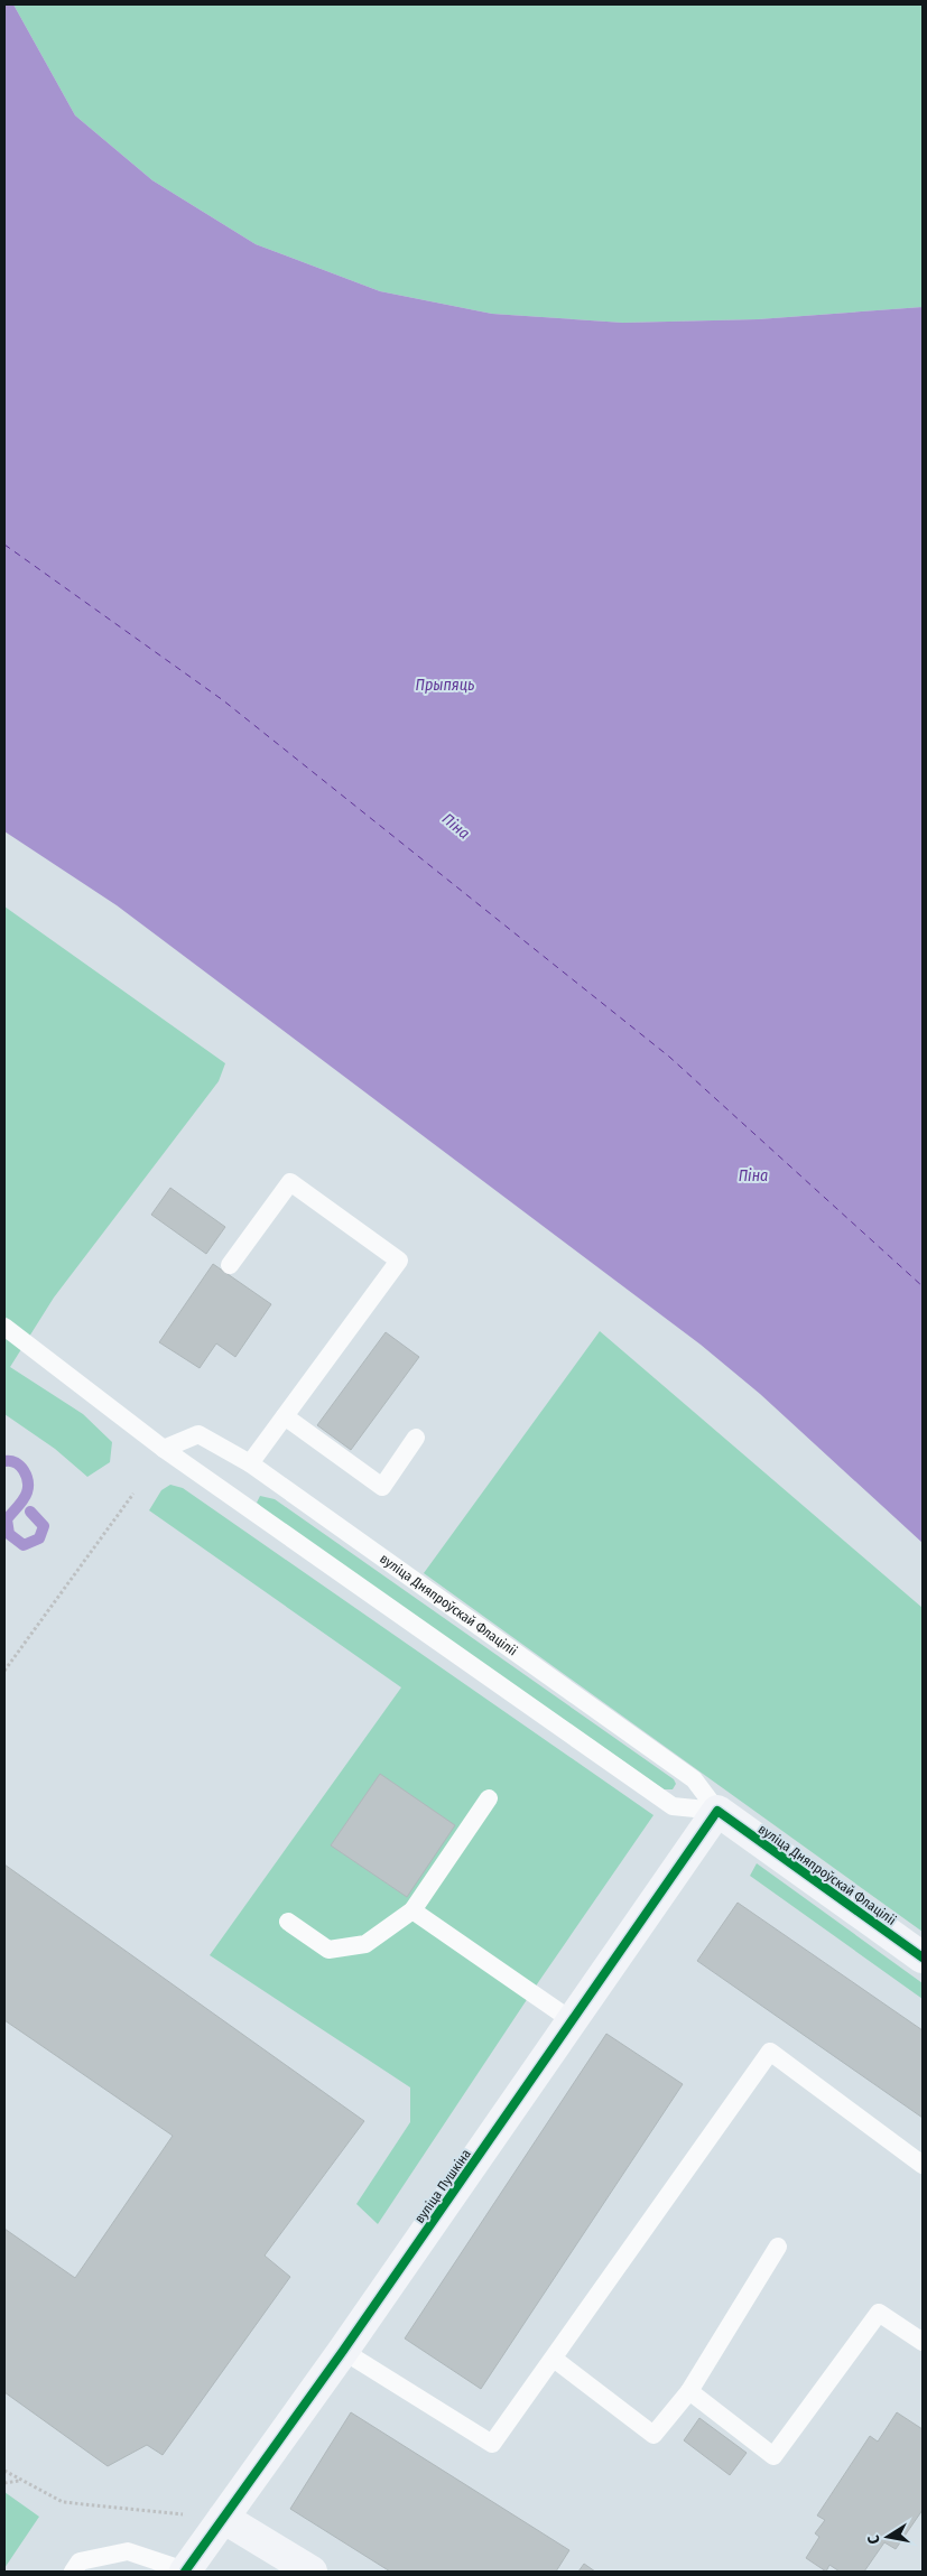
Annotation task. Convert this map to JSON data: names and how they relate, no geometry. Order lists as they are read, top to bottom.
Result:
{
  "streets": {
    "street": ["вуліца Дняпроўскай Флаціліі", "вуліца Пушкіна"]
  },
  "crossings": [
    ["вуліца Дняпроўскай Флаціліі", "вуліца Пушкіна"]
  ],
  "water": ["Прыпяць", "Піна"],
  "north": "left"
}
